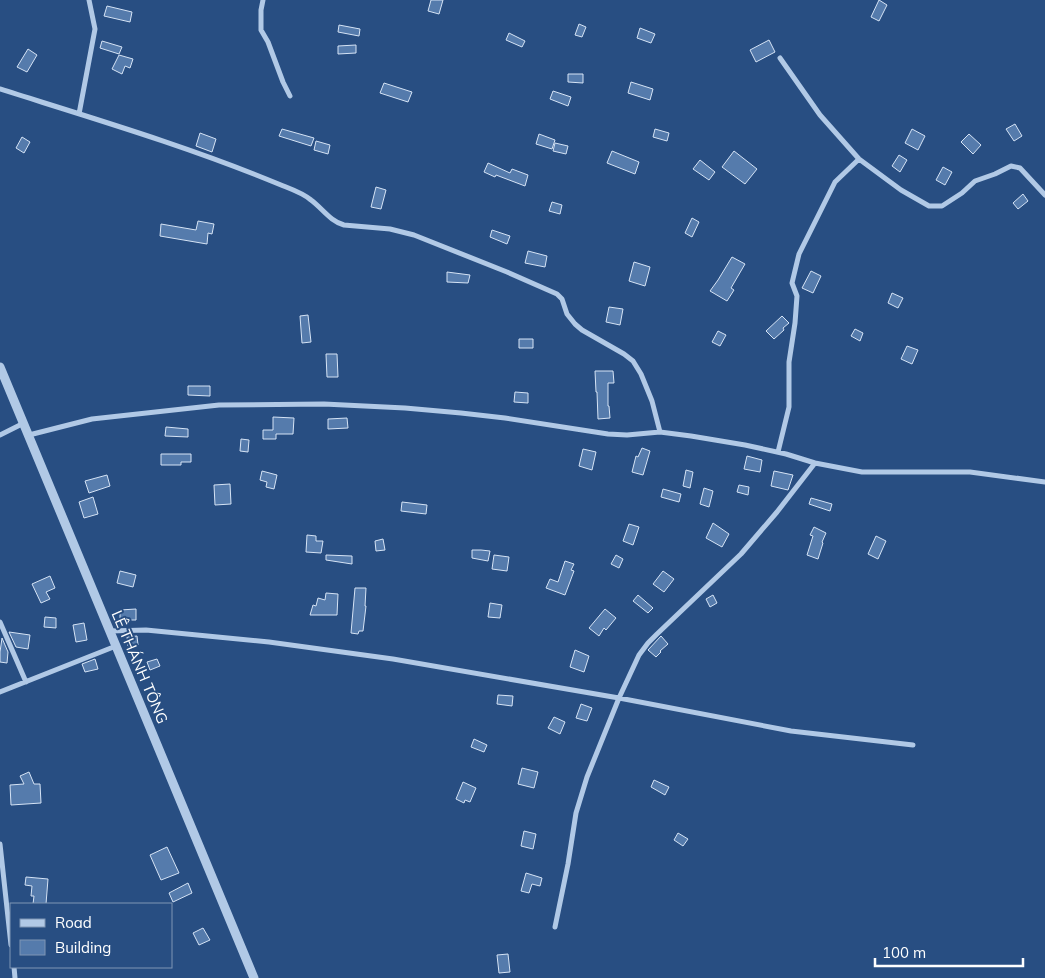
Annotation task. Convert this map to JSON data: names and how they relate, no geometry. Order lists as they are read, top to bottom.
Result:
{
  "streets": {
    "street": ["LÊ THÁNH TÔNG"]
  },
  "legend": ["Road", "Building"],
  "scale_bar": "100 m"
}
